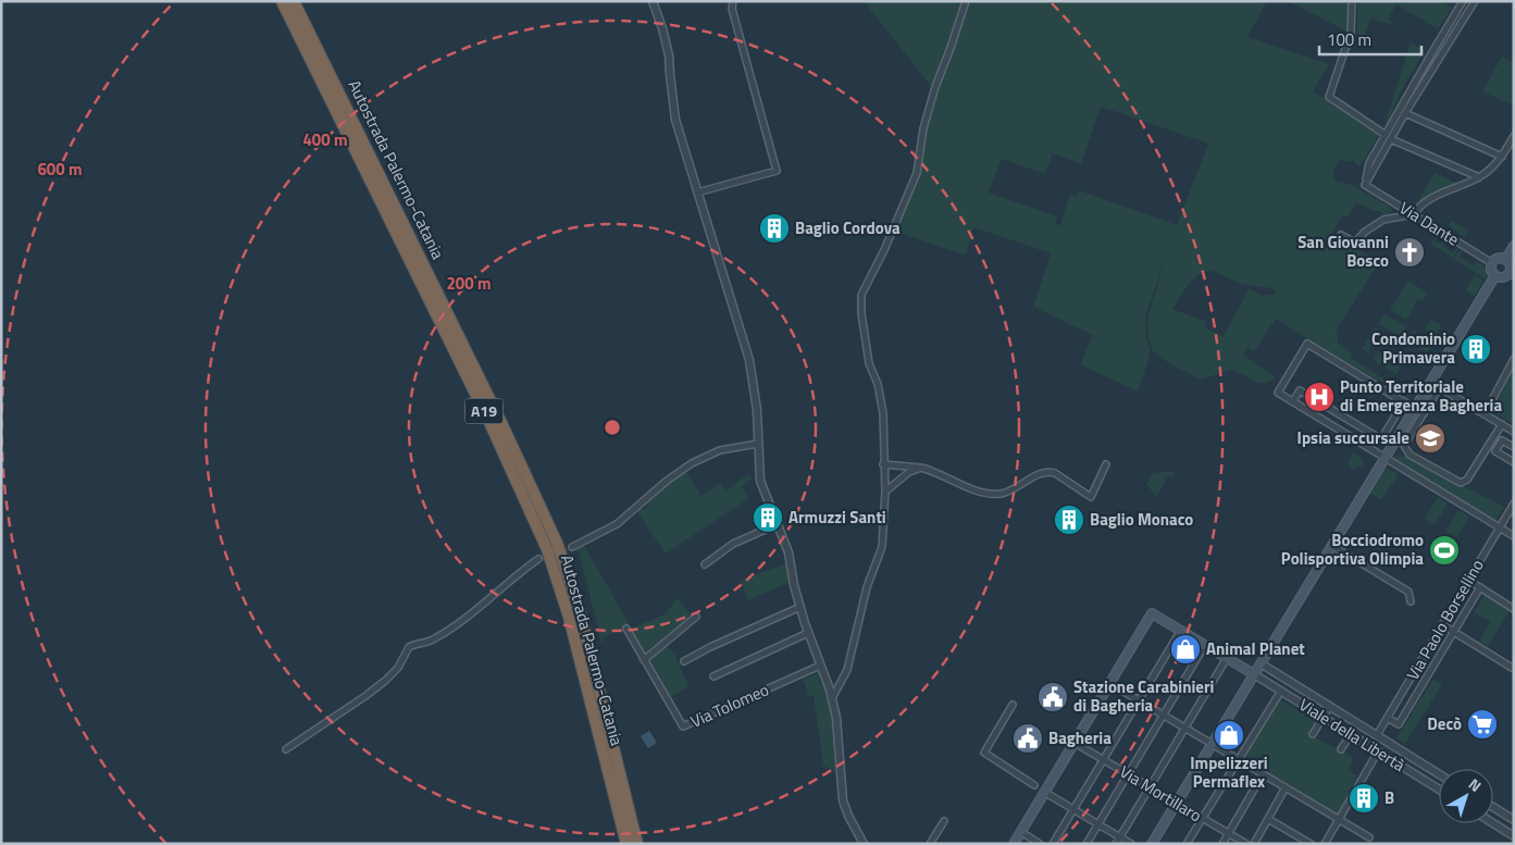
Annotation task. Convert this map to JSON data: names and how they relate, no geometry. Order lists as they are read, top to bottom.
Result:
{
  "streets": {
    "highway": ["Autostrada Palermo-Catania", "A19"],
    "street": [
      "Via Dante",
      "Via Paolo Borsellino",
      "Via Tolomeo",
      "Viale della Libertà",
      "Via Mortillaro"
    ]
  },
  "crossings": [
    ["Via Paolo Borsellino", "Viale della Libertà"]
  ],
  "places": {
    "building": [
      "Baglio Cordova",
      "Condominio Primavera",
      "Armuzzi Santi",
      "Baglio Monaco",
      "B"
    ],
    "church": ["San Giovanni Bosco"],
    "hospital": ["Punto Territoriale di Emergenza Bagheria"],
    "school or university": ["Ipsia succursale"],
    "sports": ["Bocciodromo Polisportiva Olimpia"],
    "shop": ["Animal Planet", "Impelizzeri Permaflex"],
    "public building": ["Stazione Carabinieri di Bagheria", "Bagheria"],
    "supermarket": ["Decò"]
  },
  "scale_bar": "100 m",
  "north": "top right",
  "rings": ["400 m", "600 m", "200 m"]
}
